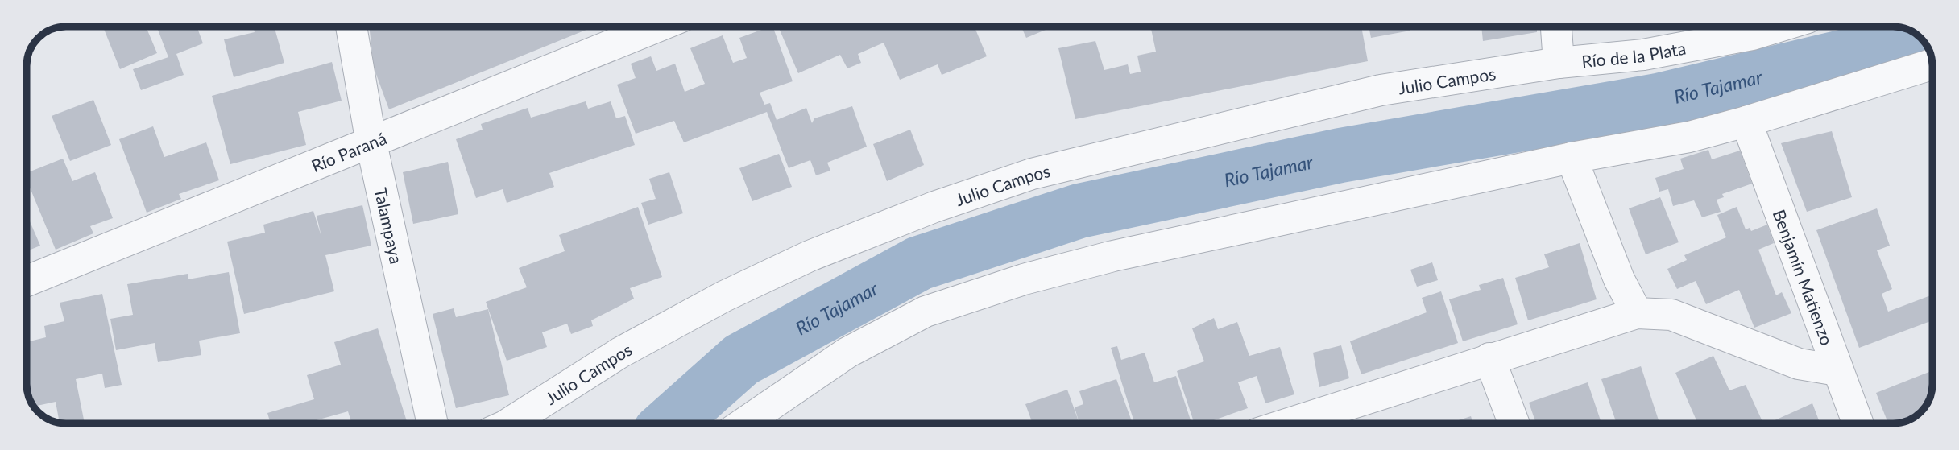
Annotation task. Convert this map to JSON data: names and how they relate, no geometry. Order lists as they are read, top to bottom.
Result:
{
  "streets": {
    "street": [
      "Río de la Plata",
      "Julio Campos",
      "Río Paraná",
      "Talampaya",
      "Benjamín Matienzo"
    ]
  },
  "crossings": [
    ["Río de la Plata", "Julio Campos"],
    ["Río Paraná", "Talampaya"]
  ],
  "water": ["Río Tajamar"]
}
